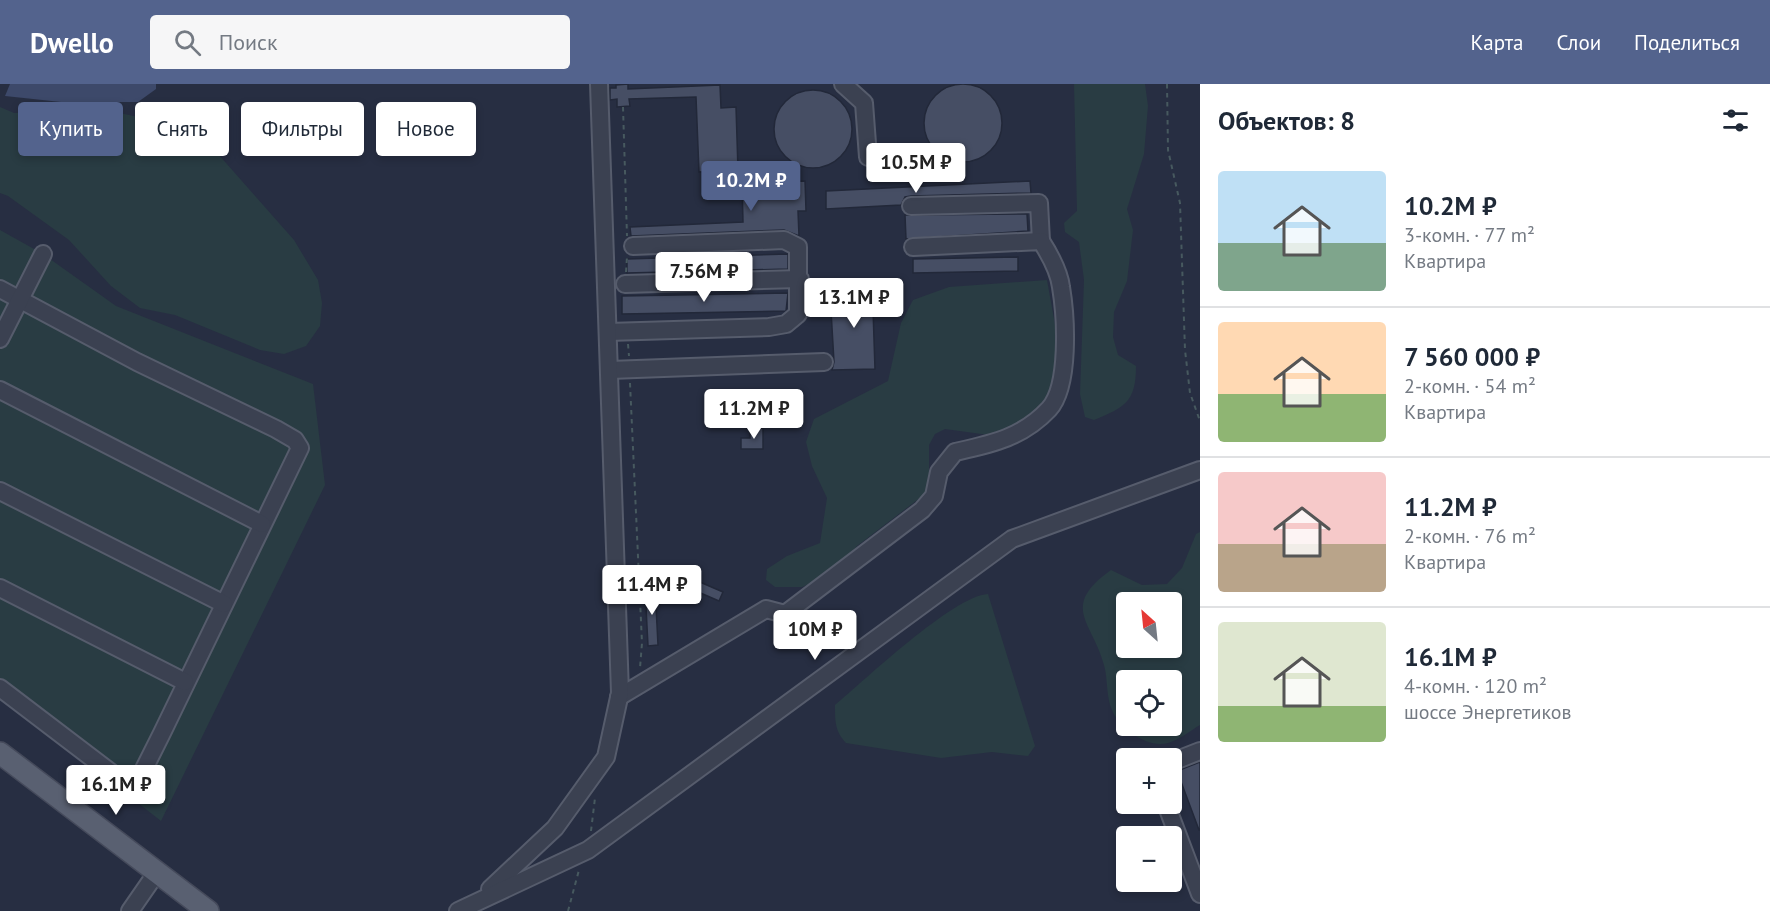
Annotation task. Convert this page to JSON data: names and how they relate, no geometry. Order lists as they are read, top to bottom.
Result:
{
  "north": "top left",
  "page": {
    "header": "Dwello",
    "search": "Поиск",
    "nav": ["Карта", "Слои", "Поделиться"],
    "heading": "Объектов: 8",
    "chip": [
      "Купить",
      "Снять",
      "Фильтры",
      "Новое"
    ],
    "price": [
      "10.5M ₽",
      "10.2M ₽",
      "7.56M ₽",
      "13.1M ₽",
      "11.2M ₽",
      "11.4M ₽",
      "10M ₽",
      "16.1M ₽"
    ],
    "list": [
      {
        "name": "10.2M ₽",
        "note": "3-комн. · 77 m² · Квартира"
      },
      {
        "name": "7 560 000 ₽",
        "note": "2-комн. · 54 m² · Квартира"
      },
      {
        "name": "11.2M ₽",
        "note": "2-комн. · 76 m² · Квартира"
      },
      {
        "name": "16.1M ₽",
        "note": "4-комн. · 120 m² · шоссе Энергетиков"
      }
    ],
    "map_buttons": ["+", "−"]
  }
}
